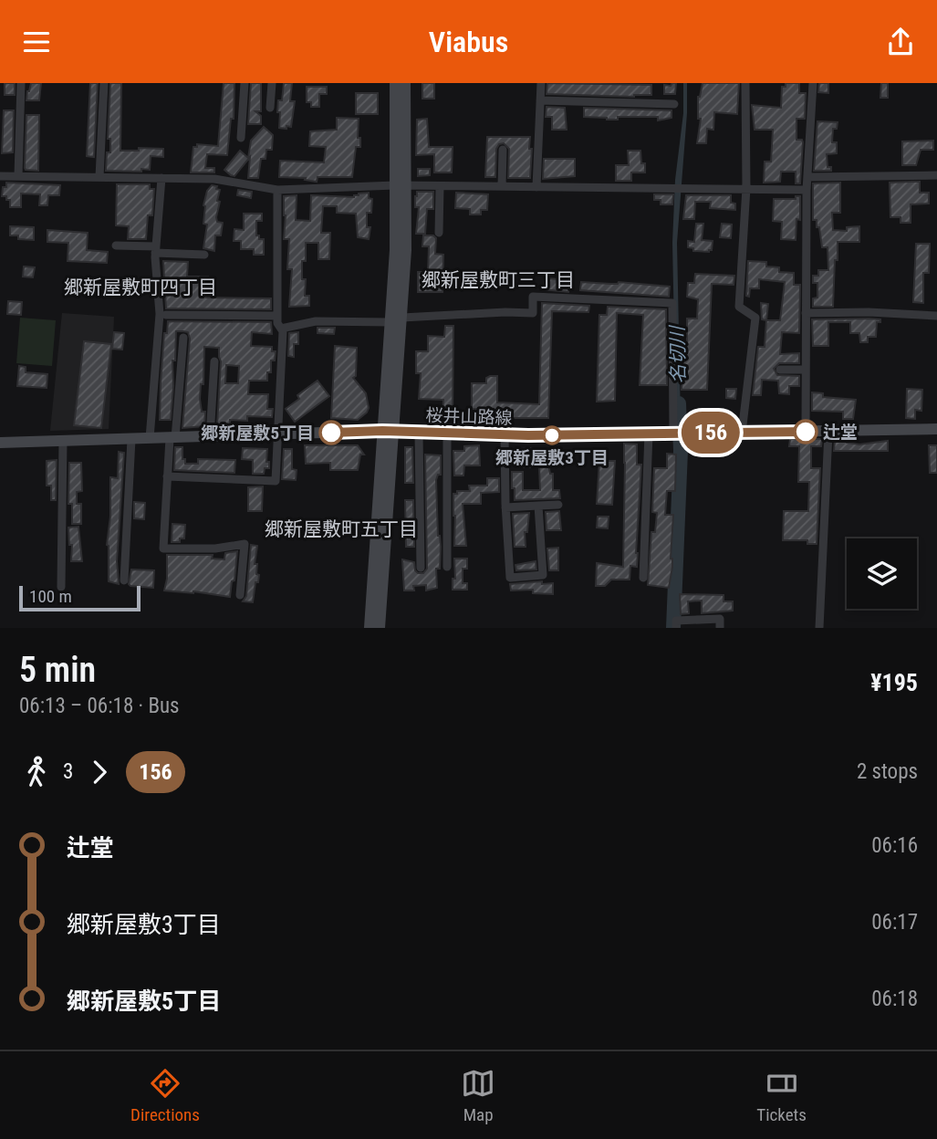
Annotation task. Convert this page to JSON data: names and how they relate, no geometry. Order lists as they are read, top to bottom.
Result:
{
  "streets": {
    "main road": ["桜井山路線"]
  },
  "districts": ["郷新屋敷町三丁目", "郷新屋敷町四丁目", "郷新屋敷町五丁目"],
  "water": ["名切川"],
  "places": ["辻堂", "郷新屋敷5丁目", "郷新屋敷3丁目"],
  "lines": ["bus line 156"],
  "scale_bar": "100 m",
  "page": {
    "header": "Viabus",
    "on_map": "156",
    "scale": "100 m",
    "heading": ["5 min", "06:13 – 06:18 · Bus", "¥195"],
    "legs": ["3", "156", "2 stops"],
    "list": [
      {
        "name": "辻堂",
        "value": "06:16"
      },
      {
        "name": "郷新屋敷3丁目",
        "value": "06:17"
      },
      {
        "name": "郷新屋敷5丁目",
        "value": "06:18"
      }
    ],
    "tabs": ["Directions", "Map", "Tickets"]
  }
}
